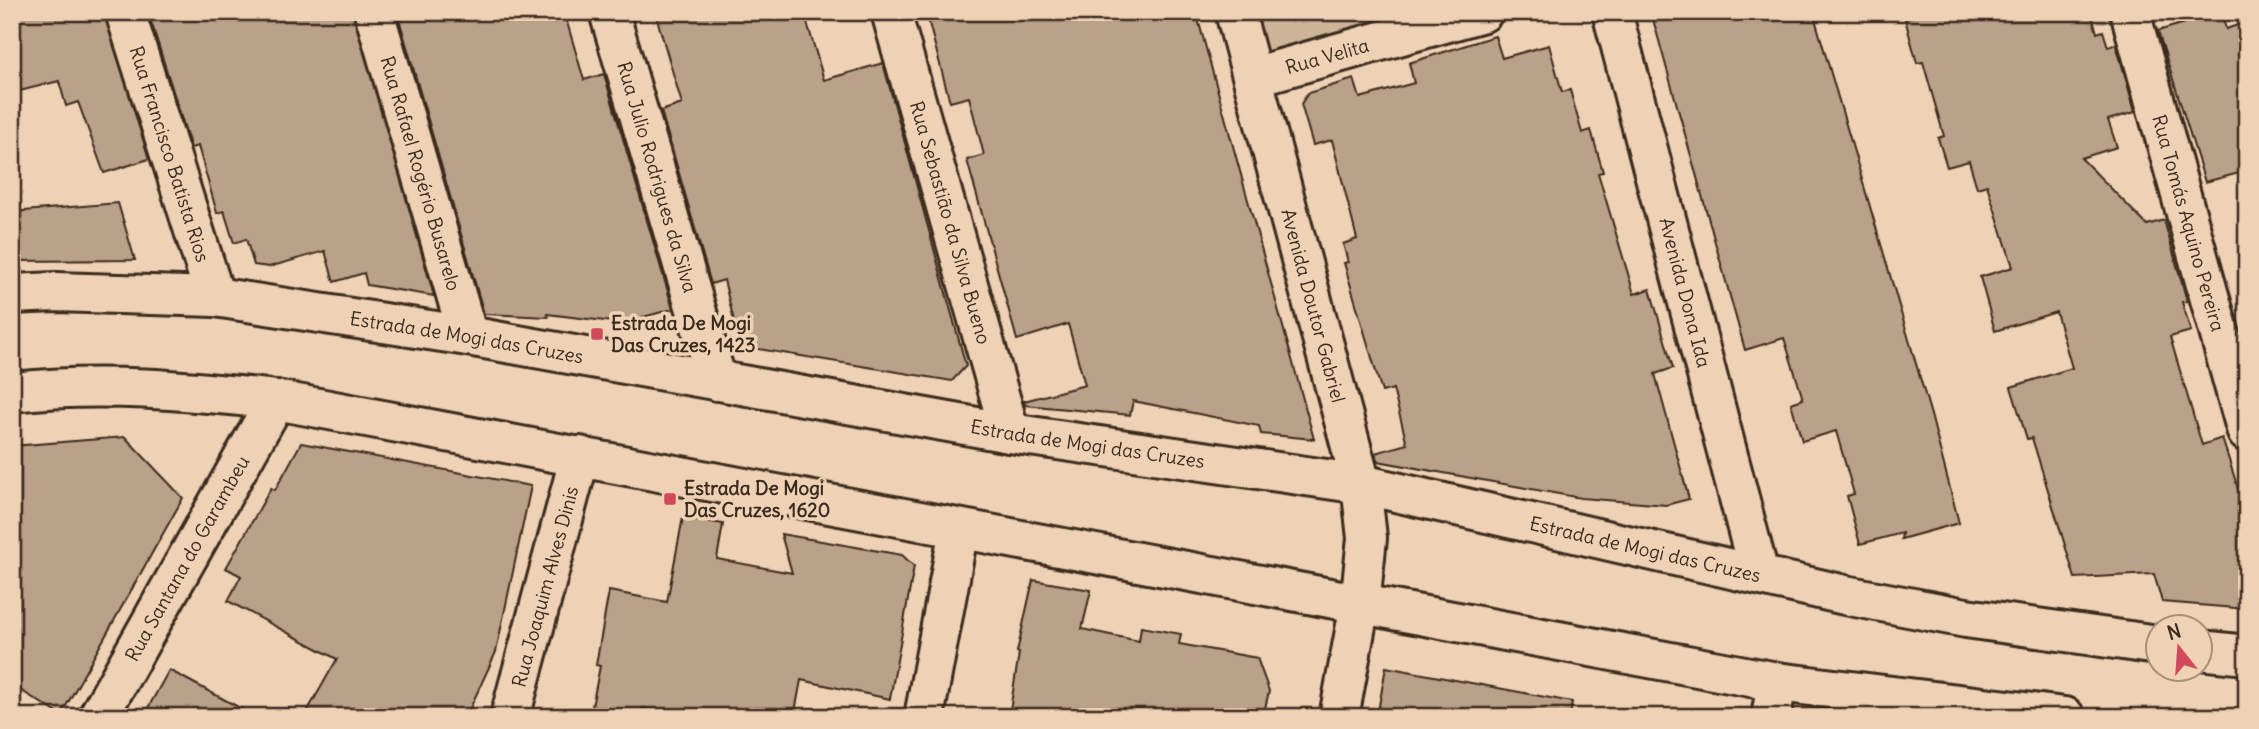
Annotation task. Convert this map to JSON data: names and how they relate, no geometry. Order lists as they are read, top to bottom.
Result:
{
  "streets": {
    "main road": [
      "Rua Velita",
      "Rua Francisco Batista Rios",
      "Rua Rafael Rogério Busarelo",
      "Rua Julio Rodrigues da Silva",
      "Rua Tomás Aquino Pereira",
      "Rua Sebastião da Silva Bueno",
      "Avenida Dona Ida",
      "Avenida Doutor Gabriel",
      "Estrada de Mogi das Cruzes",
      "Rua Santana do Garambeu",
      "Rua Joaquim Alves Dinis"
    ]
  },
  "crossings": [
    ["Rua Velita", "Avenida Doutor Gabriel"],
    ["Rua Francisco Batista Rios", "Estrada de Mogi das Cruzes"],
    ["Rua Rafael Rogério Busarelo", "Estrada de Mogi das Cruzes"],
    ["Rua Julio Rodrigues da Silva", "Estrada de Mogi das Cruzes"],
    ["Rua Sebastião da Silva Bueno", "Estrada de Mogi das Cruzes"],
    ["Avenida Dona Ida", "Estrada de Mogi das Cruzes"],
    ["Avenida Doutor Gabriel", "Estrada de Mogi das Cruzes"]
  ],
  "places": {
    "transit": ["Estrada De Mogi Das Cruzes, 1423", "Estrada De Mogi Das Cruzes, 1620"]
  },
  "north": "top"
}
